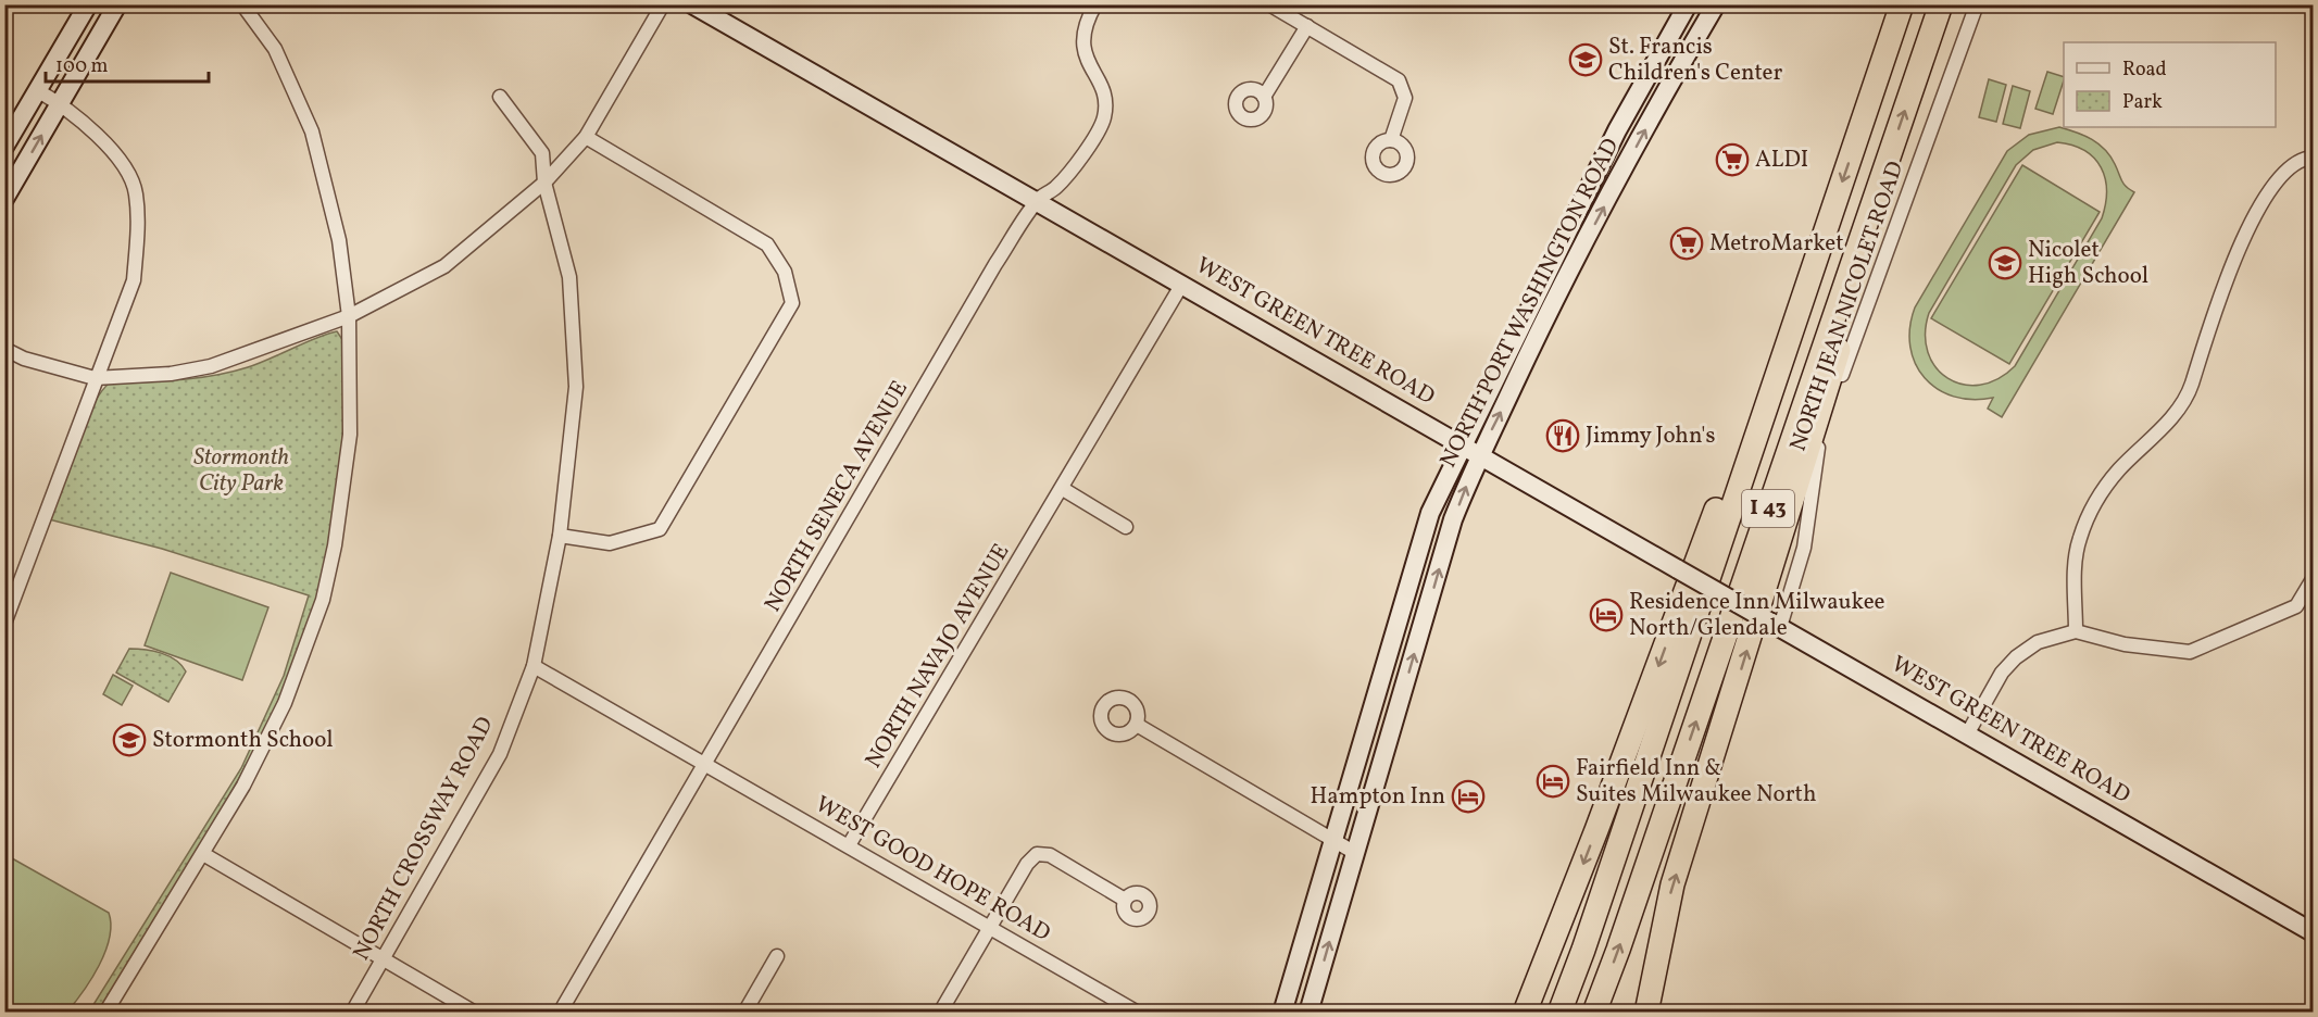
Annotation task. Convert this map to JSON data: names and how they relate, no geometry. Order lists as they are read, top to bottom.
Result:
{
  "streets": {
    "highway": ["I 43"],
    "street": [
      "NORTH PORT WASHINGTON ROAD",
      "NORTH JEAN NICOLET ROAD",
      "WEST GREEN TREE ROAD",
      "NORTH SENECA AVENUE",
      "NORTH NAVAJO AVENUE",
      "NORTH CROSSWAY ROAD",
      "WEST GOOD HOPE ROAD"
    ]
  },
  "crossings": [
    ["NORTH PORT WASHINGTON ROAD", "WEST GREEN TREE ROAD"],
    ["NORTH JEAN NICOLET ROAD", "WEST GREEN TREE ROAD"],
    ["WEST GREEN TREE ROAD", "NORTH SENECA AVENUE"],
    ["WEST GREEN TREE ROAD", "NORTH NAVAJO AVENUE"],
    ["NORTH SENECA AVENUE", "WEST GOOD HOPE ROAD"],
    ["NORTH NAVAJO AVENUE", "WEST GOOD HOPE ROAD"],
    ["NORTH CROSSWAY ROAD", "WEST GOOD HOPE ROAD"]
  ],
  "parks": ["Stormonth City Park"],
  "places": {
    "school or university": ["St. Francis Children's Center", "Nicolet High School", "Stormonth School"],
    "supermarket": ["ALDI", "MetroMarket"],
    "restaurant": ["Jimmy John's"],
    "hotel": ["Residence Inn Milwaukee North/Glendale", "Fairfield Inn & Suites Milwaukee North", "Hampton Inn"]
  },
  "legend": ["Road", "Park"],
  "scale_bar": "100 m"
}
